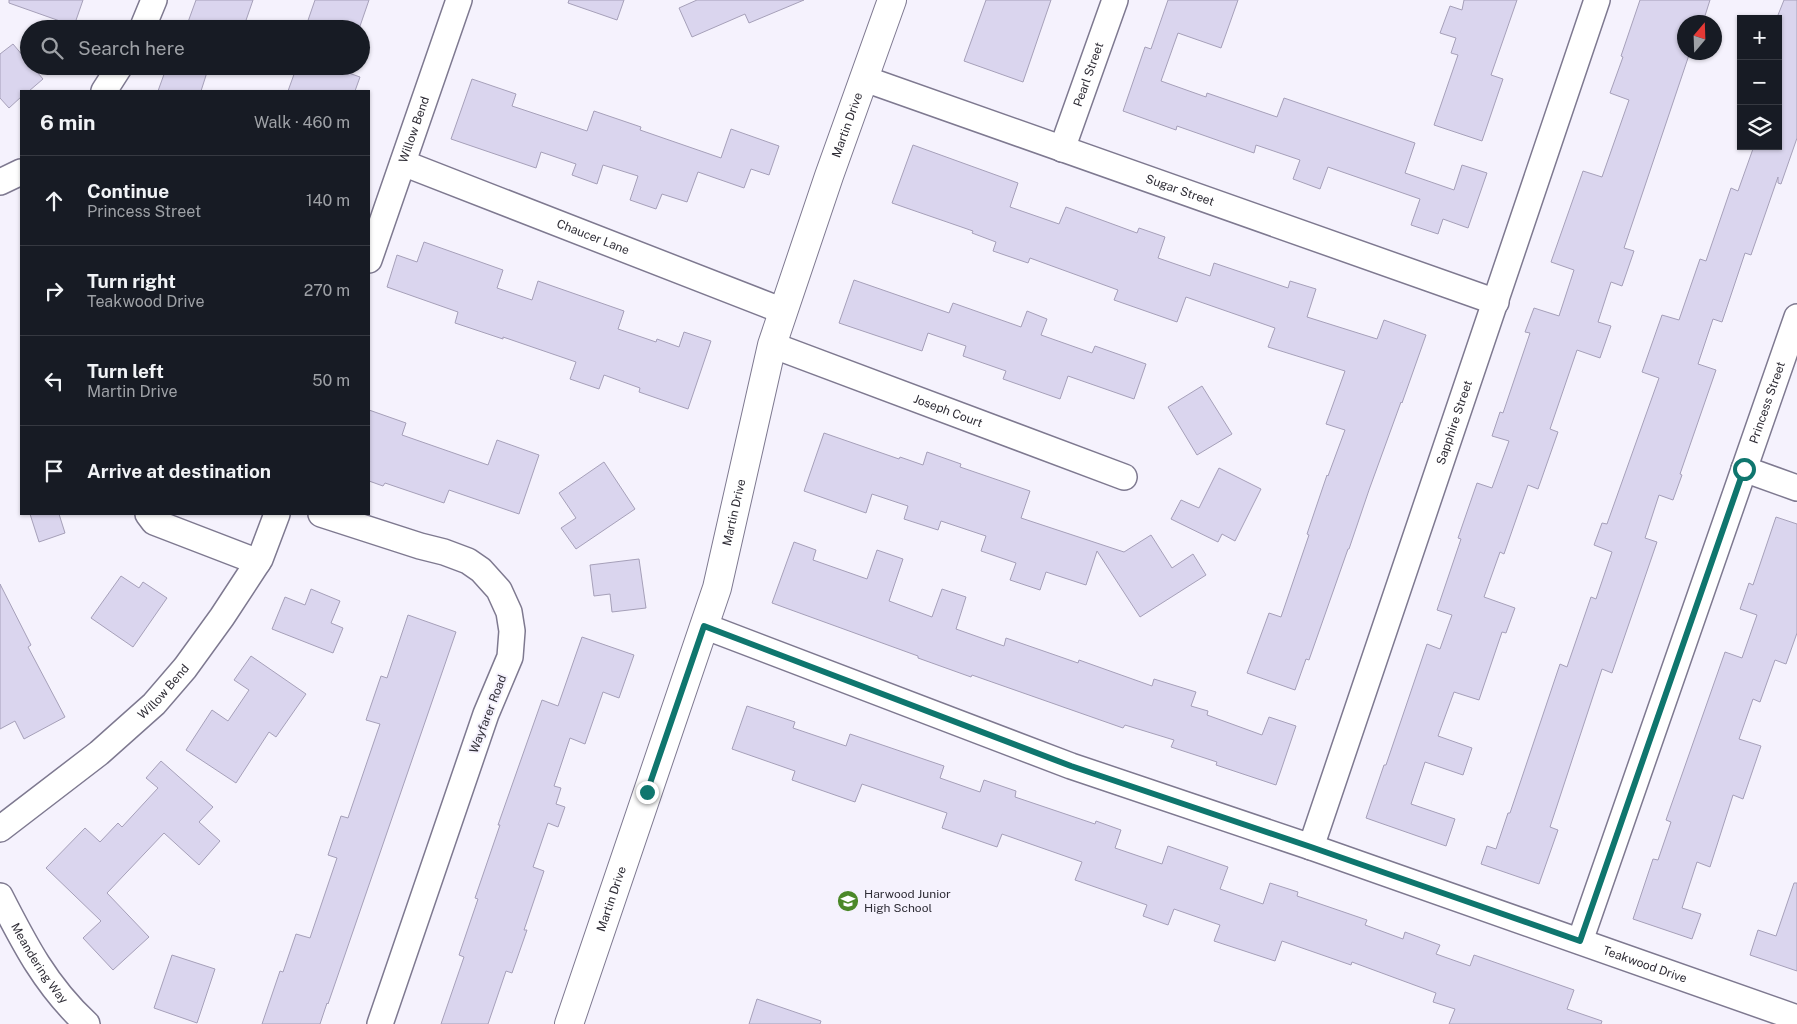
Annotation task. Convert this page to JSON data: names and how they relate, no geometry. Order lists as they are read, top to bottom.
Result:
{
  "streets": {
    "street": [
      "Pearl Street",
      "Martin Drive",
      "Willow Bend",
      "Sugar Street",
      "Chaucer Lane",
      "Princess Street",
      "Joseph Court",
      "Sapphire Street",
      "Wayfarer Road",
      "Meandering Way",
      "Teakwood Drive"
    ]
  },
  "crossings": [
    ["Pearl Street", "Sugar Street"],
    ["Martin Drive", "Sugar Street"],
    ["Martin Drive", "Chaucer Lane"],
    ["Martin Drive", "Joseph Court"],
    ["Martin Drive", "Teakwood Drive"],
    ["Willow Bend", "Chaucer Lane"],
    ["Sugar Street", "Sapphire Street"],
    ["Princess Street", "Teakwood Drive"],
    ["Sapphire Street", "Teakwood Drive"]
  ],
  "places": {
    "school or university": ["Harwood Junior High School"]
  },
  "north": "top",
  "page": {
    "map_buttons": ["+", "−"],
    "search": "Search here",
    "heading": ["6 min", "Walk · 460 m"],
    "list": [
      ["Continue", "Princess Street", "140 m"],
      ["Turn right", "Teakwood Drive", "270 m"],
      ["Turn left", "Martin Drive", "50 m"],
      "Arrive at destination"
    ]
  }
}
